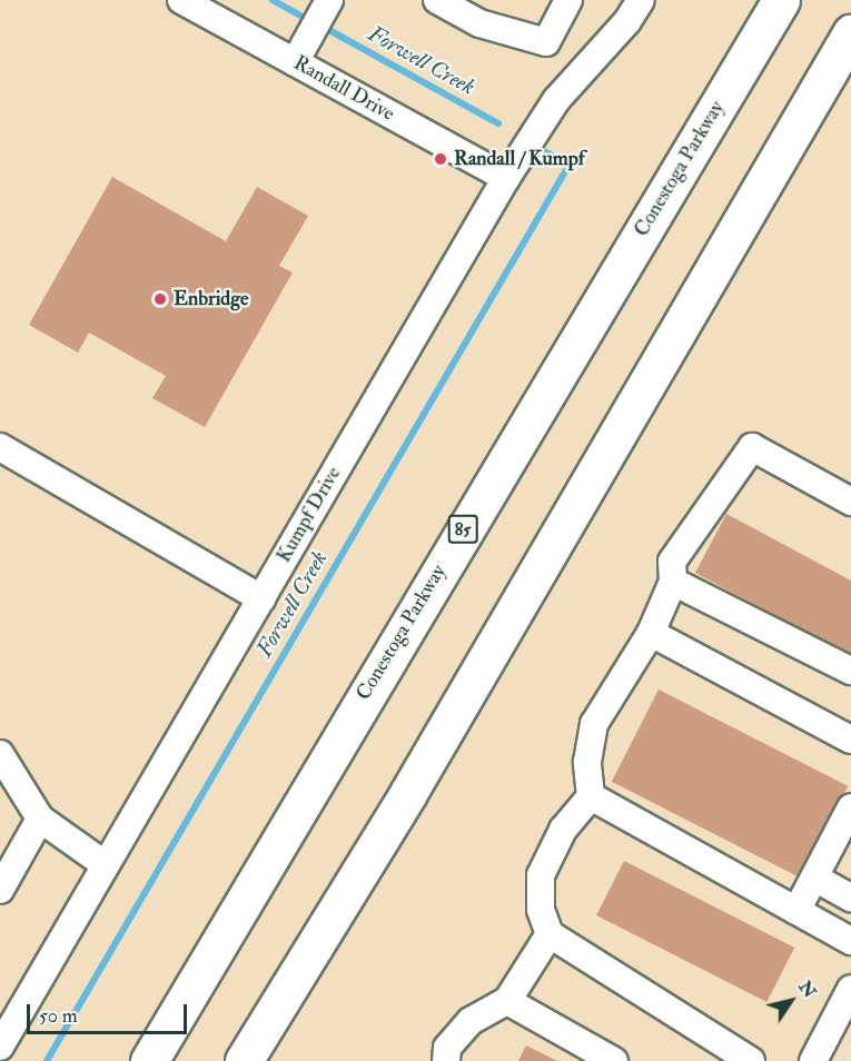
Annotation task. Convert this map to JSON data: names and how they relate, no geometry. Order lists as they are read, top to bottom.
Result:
{
  "streets": {
    "highway": ["Conestoga Parkway", "85"],
    "street": ["Randall Drive", "Kumpf Drive"]
  },
  "crossings": [
    ["Randall Drive", "Kumpf Drive"]
  ],
  "water": ["Forwell Creek"],
  "places": ["Randall / Kumpf", "Enbridge"],
  "scale_bar": "50 m",
  "north": "top right"
}
